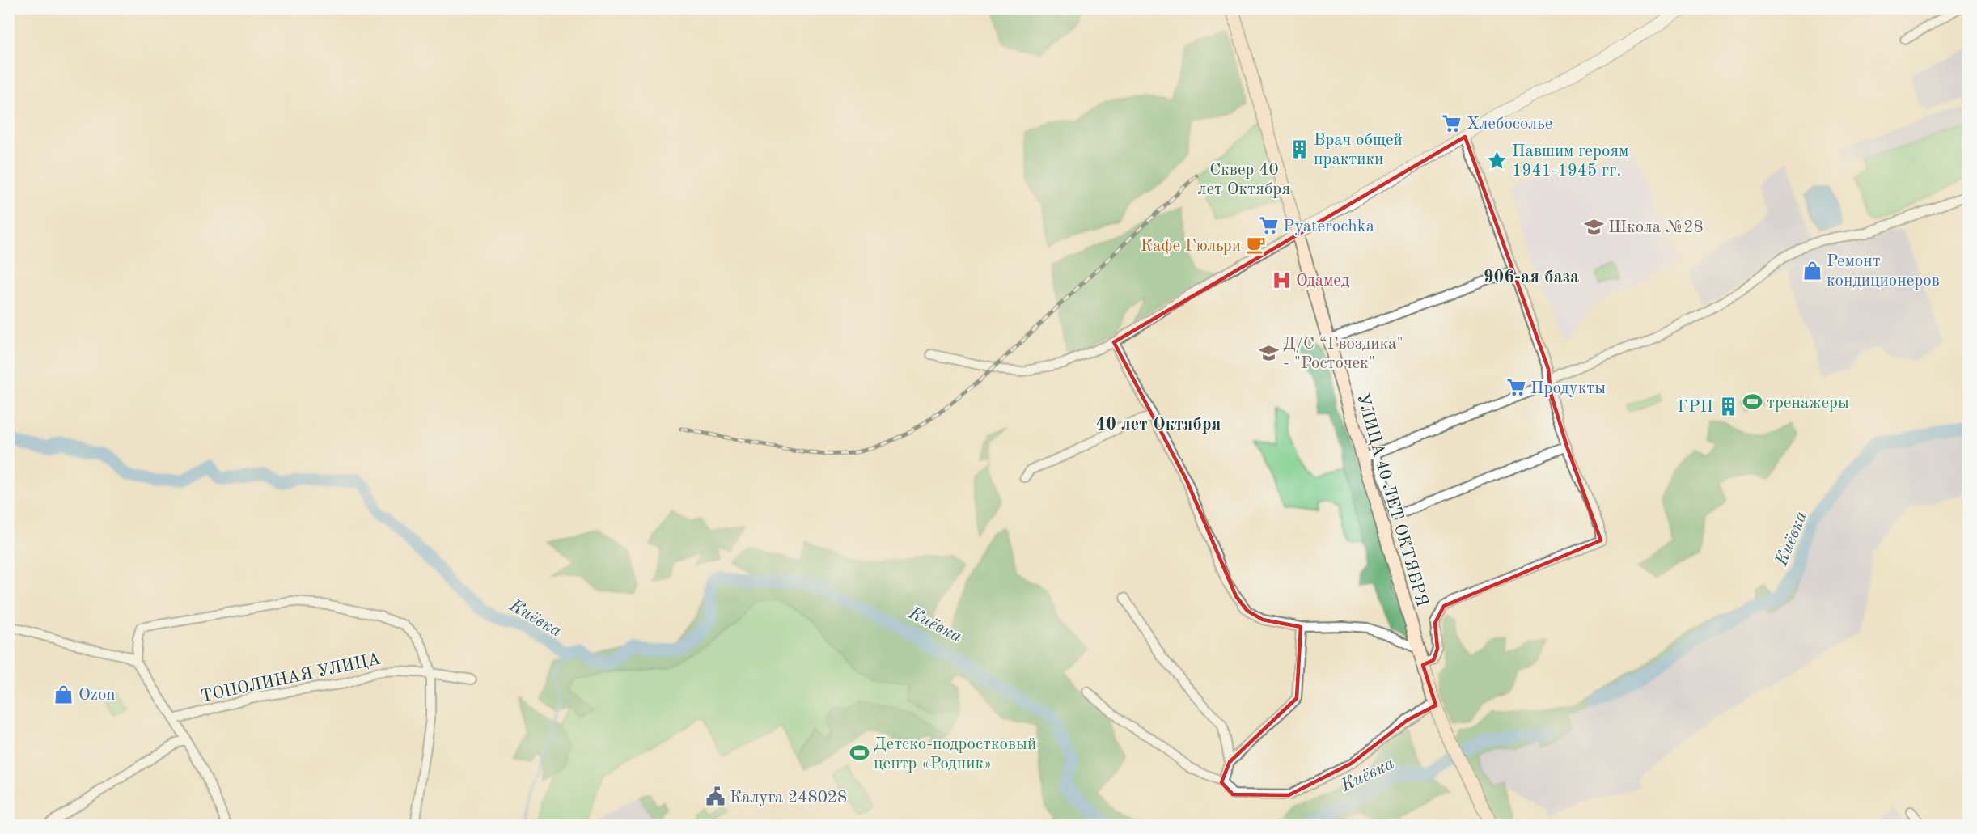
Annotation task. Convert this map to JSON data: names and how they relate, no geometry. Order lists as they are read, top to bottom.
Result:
{
  "streets": {
    "main road": ["УЛИЦА 40 ЛЕТ ОКТЯБРЯ"],
    "street": ["ТОПОЛИНАЯ УЛИЦА"]
  },
  "districts": ["906-ая база", "40 лет Октября"],
  "water": ["Киёвка"],
  "parks": ["Сквер 40 лет Октября"],
  "places": {
    "supermarket": ["Хлебосолье", "Pyaterochka", "Продукты"],
    "building": ["Врач общей практики", "ГРП"],
    "place": ["Павшим героям 1941-1945 гг."],
    "school or university": ["Школа №28", "Д/С “Гвоздика\" - \"Росточек\""],
    "cafe": ["Кафе Гюльри"],
    "shop": ["Ремонт кондиционеров", "Ozon"],
    "hospital": ["Одамед"],
    "sports": ["тренажеры", "Детско-подростковый центр «Родник»"],
    "public building": ["Калуга 248028"]
  }
}
